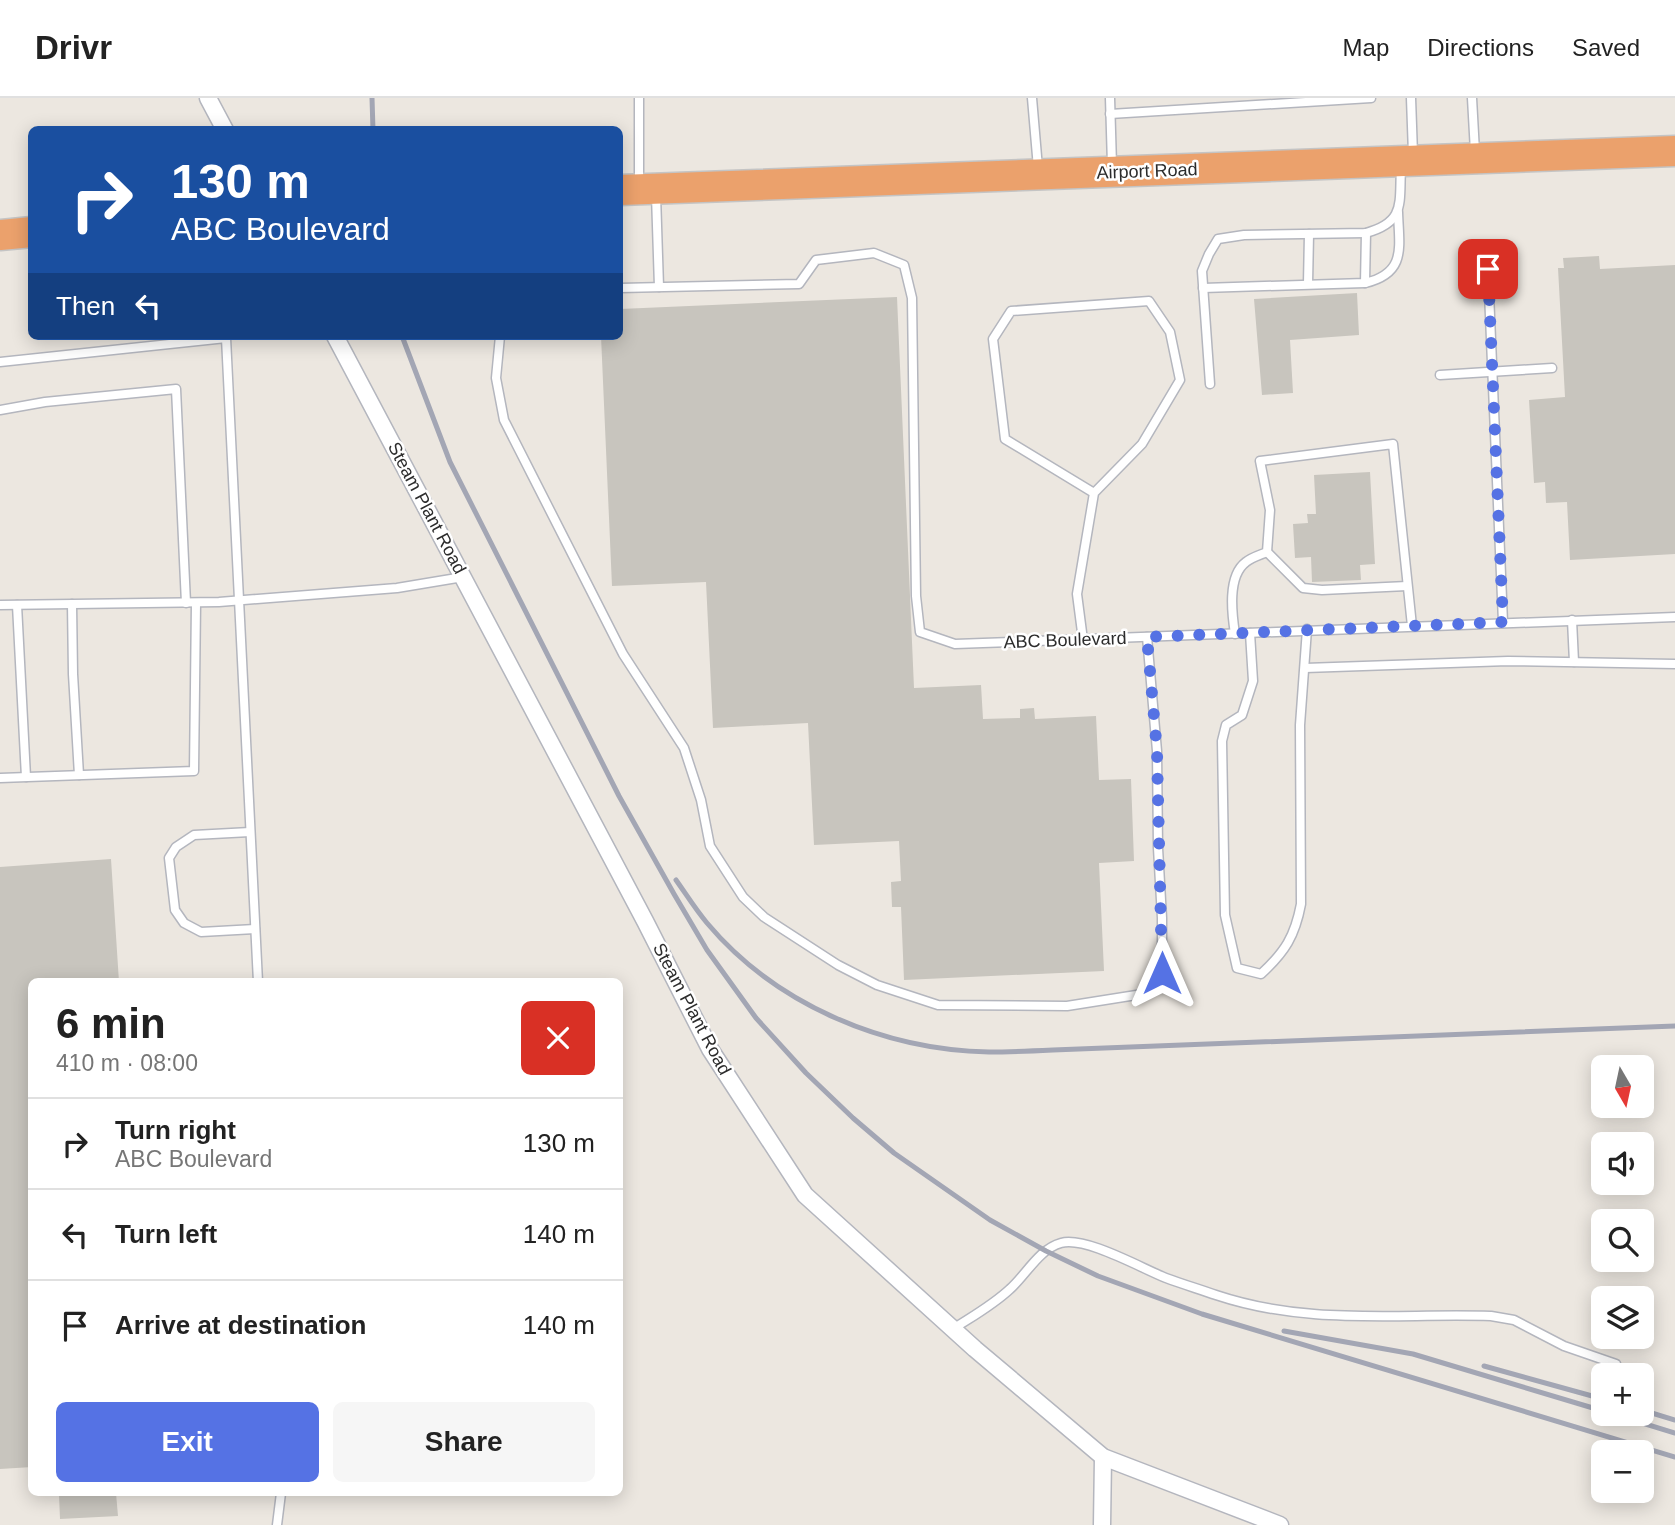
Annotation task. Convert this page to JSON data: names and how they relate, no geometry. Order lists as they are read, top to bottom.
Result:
{
  "streets": {
    "highway": ["Airport Road"],
    "street": ["Steam Plant Road"],
    "lane": ["ABC Boulevard"]
  },
  "north": "bottom",
  "page": {
    "header": "Drivr",
    "nav": ["Map", "Directions", "Saved"],
    "turn": ["130 m", "ABC Boulevard"],
    "then": "Then",
    "heading": ["6 min", "410 m · 08:00"],
    "map_buttons": ["+", "−"],
    "list": [
      {
        "name": "Turn right",
        "note": "ABC Boulevard",
        "value": "130 m"
      },
      {
        "name": "Turn left",
        "value": "140 m"
      },
      {
        "name": "Arrive at destination",
        "value": "140 m"
      }
    ],
    "buttons": ["Exit", "Share"]
  }
}
